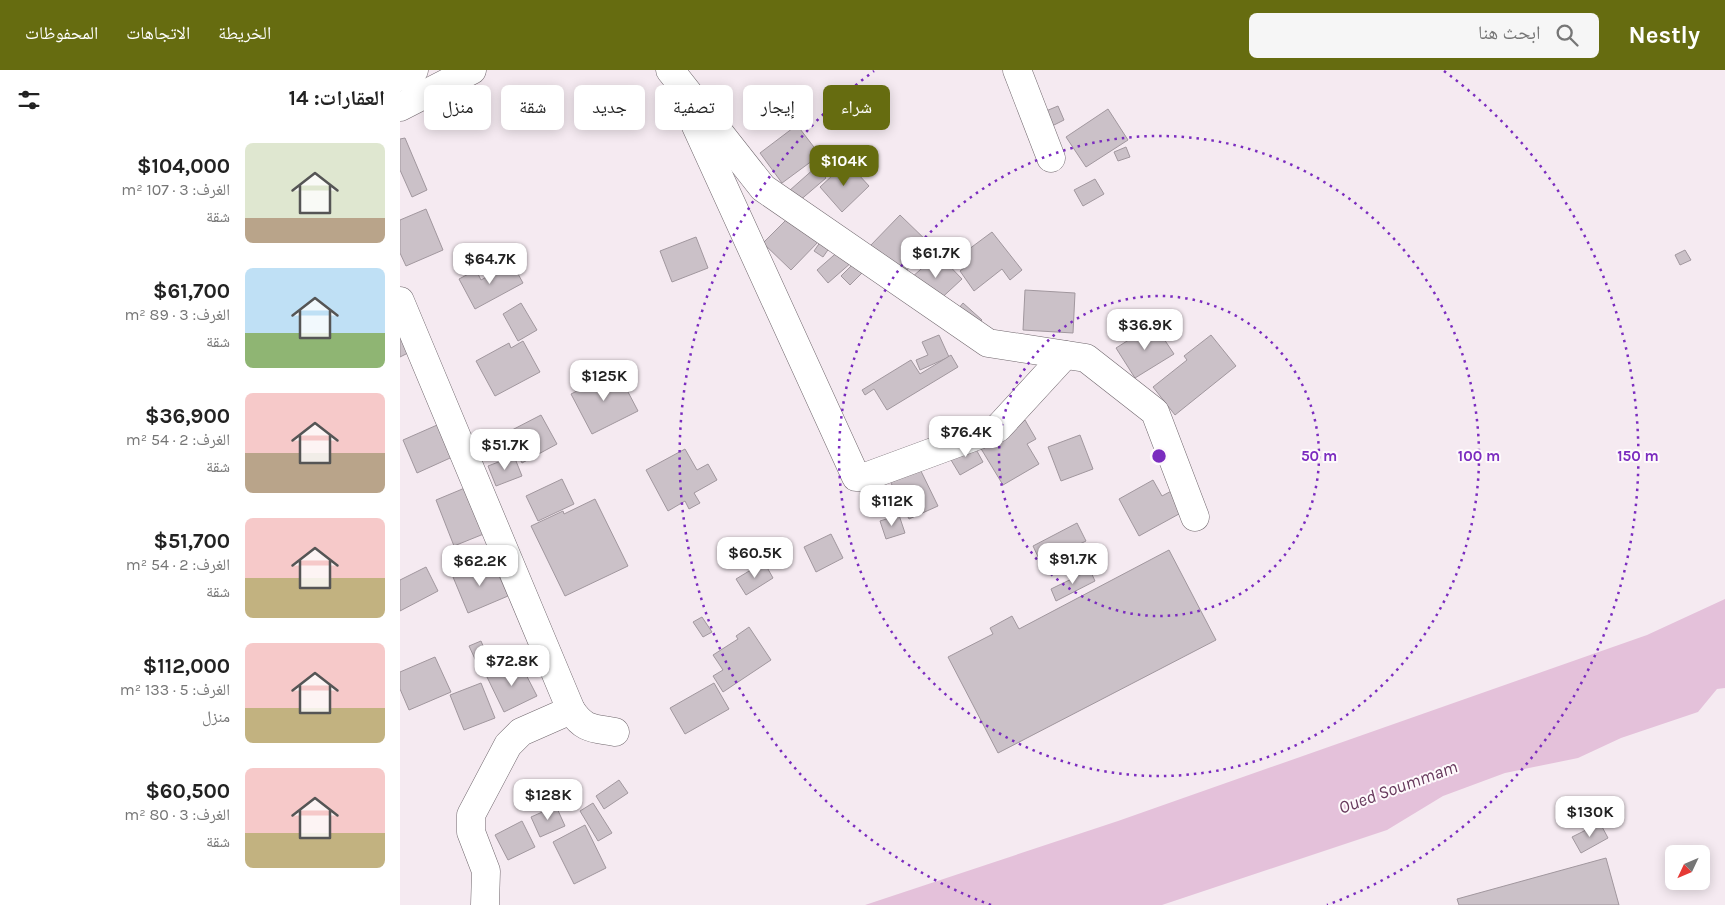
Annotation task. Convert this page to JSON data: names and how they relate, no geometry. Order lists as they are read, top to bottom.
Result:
{
  "water": ["Oued Soummam"],
  "north": "bottom left",
  "page": {
    "header": "Nestly",
    "search": "ابحث هنا",
    "nav": ["الخريطة", "الاتجاهات", "المحفوظات"],
    "heading": "العقارات: 14",
    "chip": [
      "شراء",
      "إيجار",
      "تصفية",
      "جديد",
      "شقة",
      "منزل"
    ],
    "list": [
      {
        "name": "$104,000",
        "note": "الغرف: 3 · 107 m² · شقة"
      },
      {
        "name": "$61,700",
        "note": "الغرف: 3 · 89 m² · شقة"
      },
      {
        "name": "$36,900",
        "note": "الغرف: 2 · 54 m² · شقة"
      },
      {
        "name": "$51,700",
        "note": "الغرف: 2 · 54 m² · شقة"
      },
      {
        "name": "$112,000",
        "note": "الغرف: 5 · 133 m² · منزل"
      },
      {
        "name": "$60,500",
        "note": "الغرف: 3 · 80 m² · شقة"
      }
    ],
    "price": [
      "$104K",
      "$61.7K",
      "$64.7K",
      "$36.9K",
      "$125K",
      "$76.4K",
      "$51.7K",
      "$112K",
      "$60.5K",
      "$91.7K",
      "$62.2K",
      "$72.8K",
      "$128K",
      "$130K"
    ]
  },
  "rings": ["50 m", "100 m", "150 m"]
}
